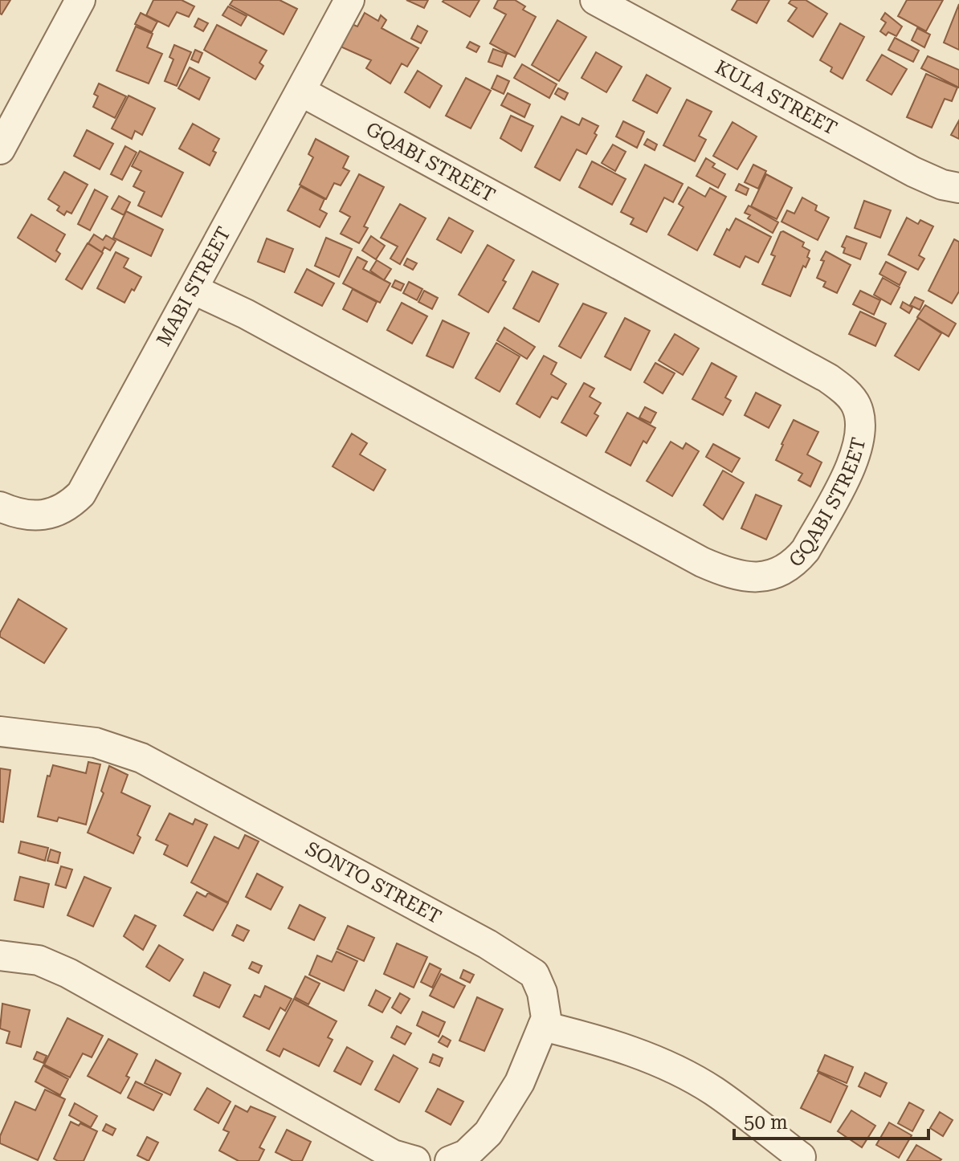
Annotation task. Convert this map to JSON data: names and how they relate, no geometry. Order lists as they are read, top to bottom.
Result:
{
  "streets": {
    "street": [
      "KULA STREET",
      "GQABI STREET",
      "MABI STREET",
      "SONTO STREET"
    ]
  },
  "crossings": [
    ["GQABI STREET", "MABI STREET"]
  ],
  "scale_bar": "50 m"
}
